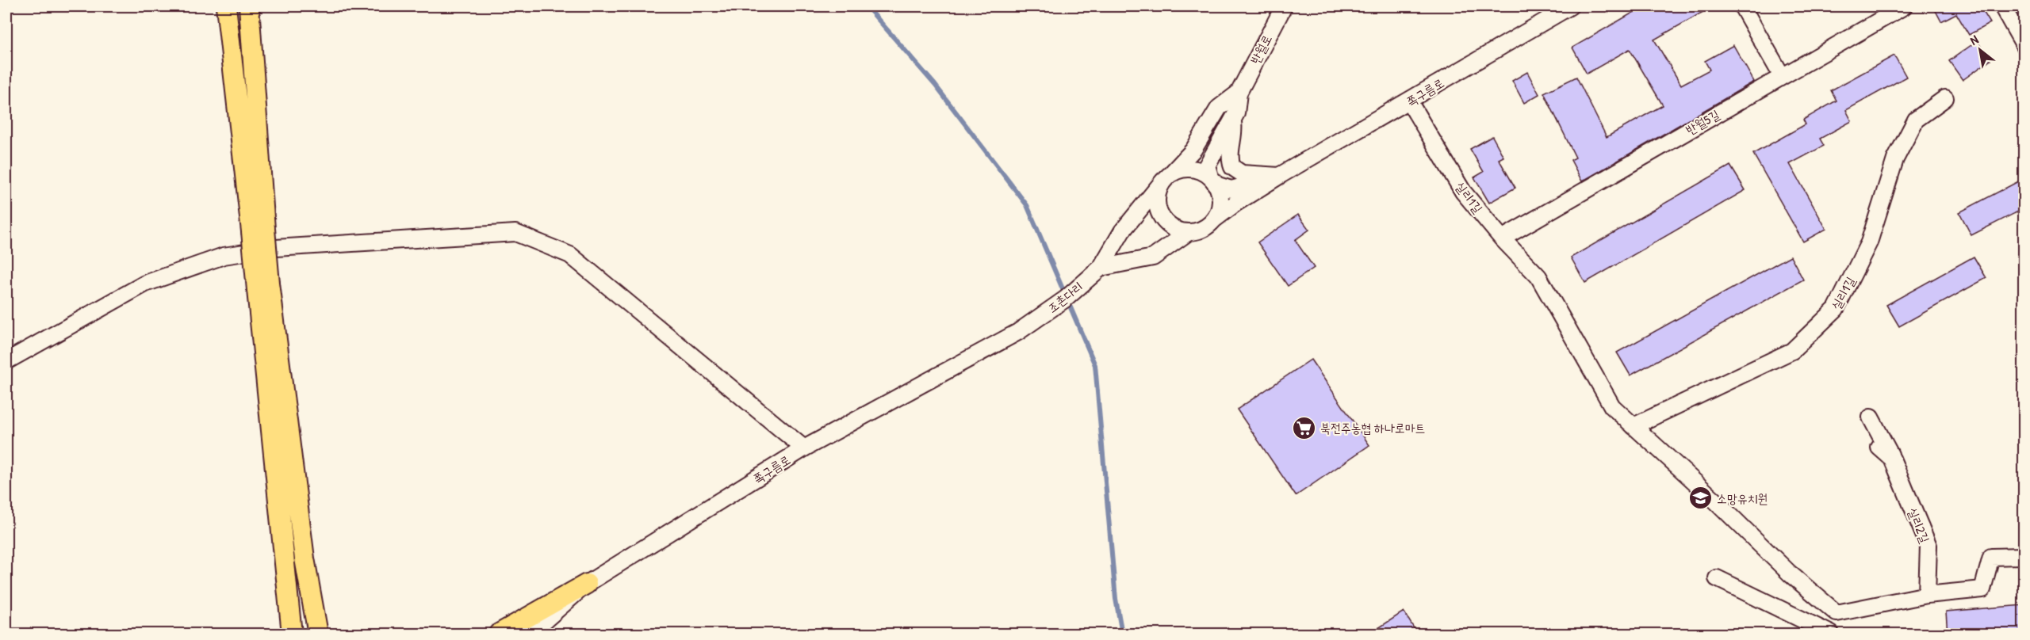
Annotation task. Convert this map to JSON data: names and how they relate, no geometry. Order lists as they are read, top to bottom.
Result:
{
  "streets": {
    "street": [
      "반월로",
      "쪽구름로",
      "반월5길",
      "실리1길",
      "조촌다리",
      "실리2길"
    ]
  },
  "crossings": [
    ["쪽구름로", "실리1길"],
    ["쪽구름로", "조촌다리"],
    ["반월5길", "실리1길"]
  ],
  "places": {
    "supermarket": ["북전주농협 하나로마트"],
    "school or university": ["소망유치원"]
  },
  "north": "top left"
}
